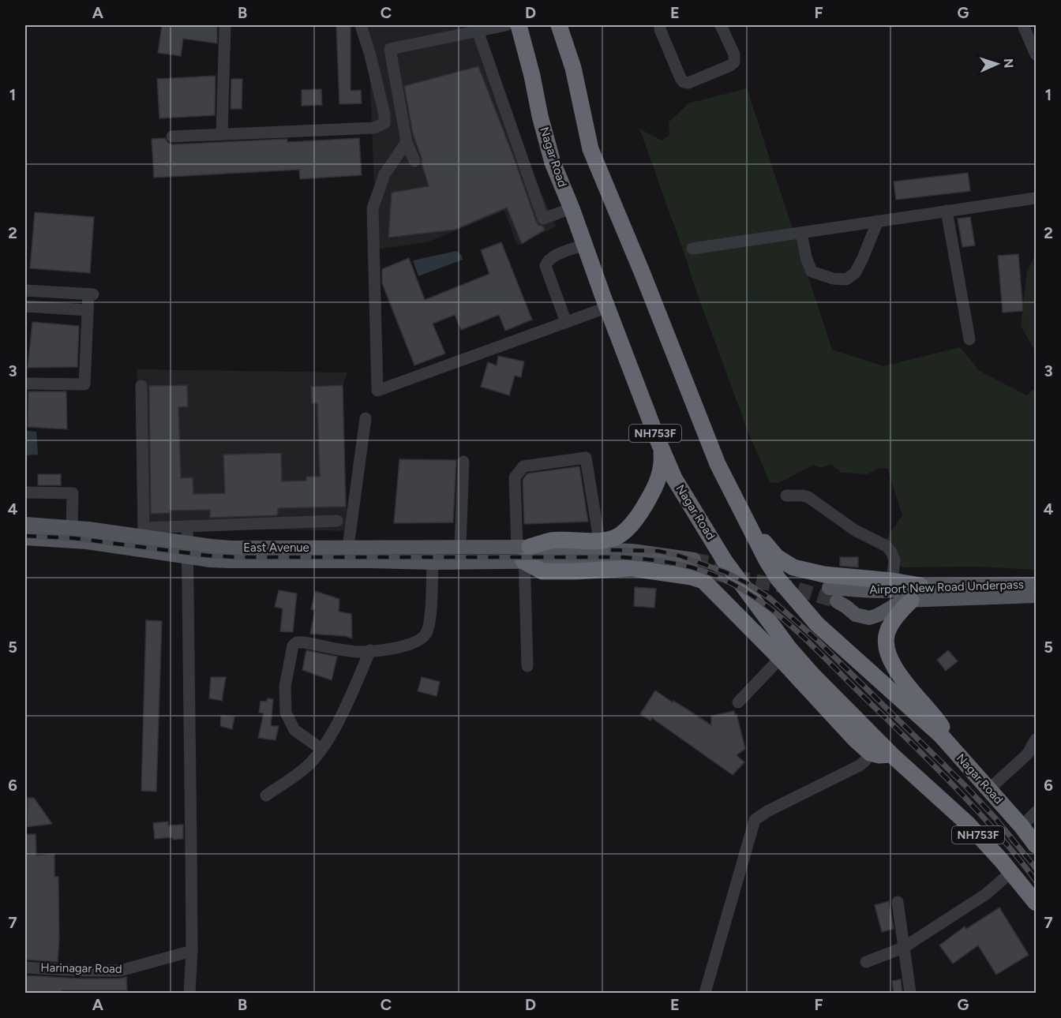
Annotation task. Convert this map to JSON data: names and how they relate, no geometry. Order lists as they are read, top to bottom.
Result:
{
  "streets": {
    "highway": ["Nagar Road", "NH753F"],
    "main road": ["East Avenue", "Airport New Road Underpass"],
    "street": ["Harinagar Road"]
  },
  "north": "right",
  "grid": {
    "columns": [
      "A",
      "B",
      "C",
      "D",
      "E",
      "F",
      "G"
    ],
    "rows": [
      "1",
      "2",
      "3",
      "4",
      "5",
      "6",
      "7"
    ]
  }
}
